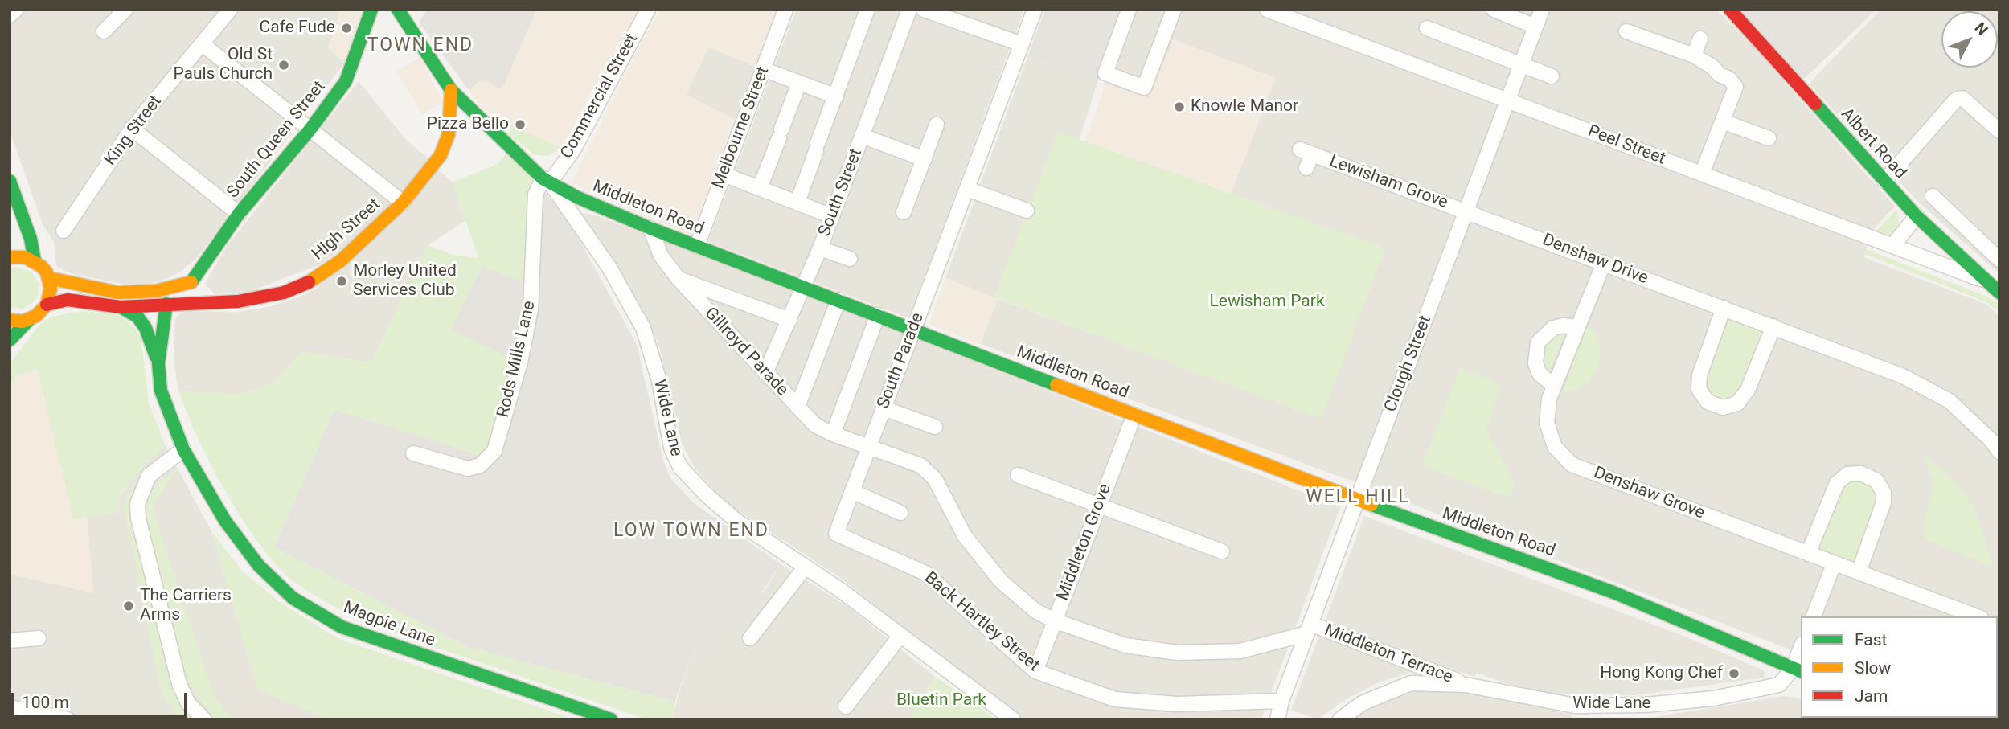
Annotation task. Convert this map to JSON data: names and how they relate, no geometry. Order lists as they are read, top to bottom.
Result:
{
  "streets": {
    "street": [
      "Commercial Street",
      "Melbourne Street",
      "King Street",
      "South Queen Street",
      "Albert Road",
      "Peel Street",
      "Lewisham Grove",
      "South Street",
      "Middleton Road",
      "High Street",
      "Denshaw Drive",
      "Gillroyd Parade",
      "Rods Mills Lane",
      "South Parade",
      "Clough Street",
      "Wide Lane",
      "Denshaw Grove",
      "Middleton Grove",
      "Back Hartley Street",
      "Magpie Lane",
      "Middleton Terrace"
    ]
  },
  "crossings": [
    ["Commercial Street", "Middleton Road"],
    ["Commercial Street", "Rods Mills Lane"],
    ["Commercial Street", "Wide Lane"],
    ["Melbourne Street", "Middleton Road"],
    ["Albert Road", "Peel Street"],
    ["Peel Street", "Clough Street"],
    ["Lewisham Grove", "Denshaw Drive"],
    ["Lewisham Grove", "Clough Street"],
    ["South Street", "Middleton Road"],
    ["South Street", "Gillroyd Parade"],
    ["Middleton Road", "High Street"],
    ["Middleton Road", "Gillroyd Parade"],
    ["Middleton Road", "Rods Mills Lane"],
    ["Middleton Road", "South Parade"],
    ["Middleton Road", "Clough Street"],
    ["Middleton Road", "Wide Lane"],
    ["Middleton Road", "Middleton Grove"],
    ["High Street", "Magpie Lane"],
    ["Denshaw Drive", "Clough Street"],
    ["Denshaw Drive", "Denshaw Grove"],
    ["Gillroyd Parade", "South Parade"],
    ["Gillroyd Parade", "Clough Street"],
    ["Gillroyd Parade", "Middleton Grove"],
    ["Gillroyd Parade", "Middleton Terrace"],
    ["Rods Mills Lane", "Wide Lane"],
    ["South Parade", "Back Hartley Street"],
    ["Clough Street", "Back Hartley Street"],
    ["Clough Street", "Middleton Terrace"],
    ["Wide Lane", "Middleton Terrace"],
    ["Middleton Grove", "Back Hartley Street"]
  ],
  "districts": ["TOWN END", "WELL HILL", "LOW TOWN END"],
  "parks": ["Lewisham Park", "Bluetin Park"],
  "places": [
    "Cafe Fude",
    "Old St Pauls Church",
    "Knowle Manor",
    "Pizza Bello",
    "Morley United Services Club",
    "The Carriers Arms",
    "Hong Kong Chef"
  ],
  "legend": ["Fast", "Slow", "Jam"],
  "scale_bar": "100 m",
  "north": "top right"
}
